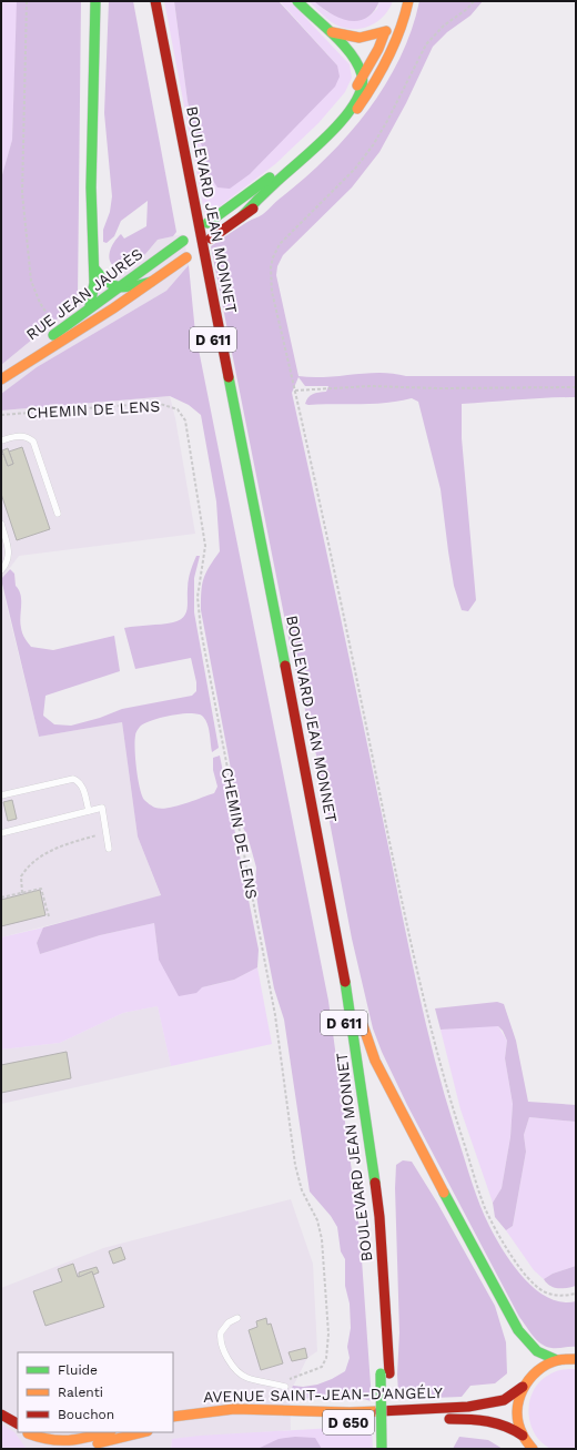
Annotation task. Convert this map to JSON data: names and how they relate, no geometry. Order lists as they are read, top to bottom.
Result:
{
  "streets": {
    "main road": [
      "BOULEVARD JEAN MONNET",
      "RUE JEAN JAURÈS",
      "D 611",
      "AVENUE SAINT-JEAN-D'ANGÉLY",
      "D 650"
    ],
    "path": ["CHEMIN DE LENS"]
  },
  "legend": ["Fluide", "Ralenti", "Bouchon"]
}
